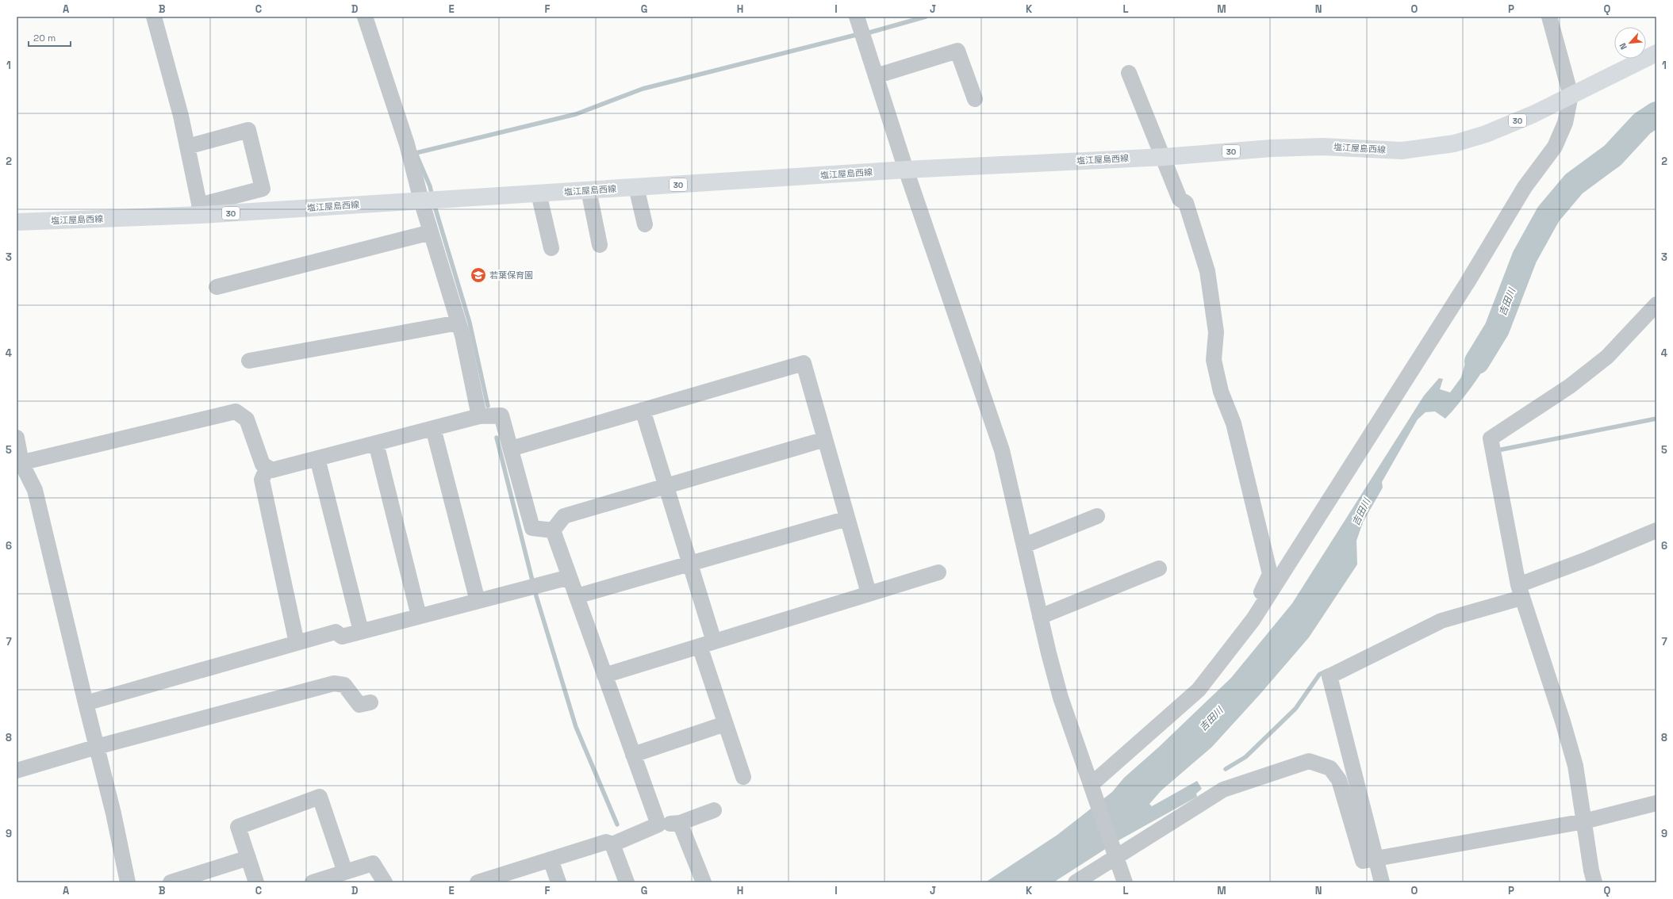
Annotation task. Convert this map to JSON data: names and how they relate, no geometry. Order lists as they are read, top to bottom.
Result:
{
  "streets": {
    "main road": ["30", "塩江屋島西線"]
  },
  "water": ["吉田川"],
  "places": {
    "school or university": ["若葉保育園"]
  },
  "scale_bar": "20 m",
  "north": "bottom left",
  "grid": {
    "columns": [
      "A",
      "B",
      "C",
      "D",
      "E",
      "F",
      "G",
      "H",
      "I",
      "J",
      "K",
      "L",
      "M",
      "N",
      "O",
      "P",
      "Q"
    ],
    "rows": [
      "1",
      "2",
      "3",
      "4",
      "5",
      "6",
      "7",
      "8",
      "9"
    ]
  }
}
